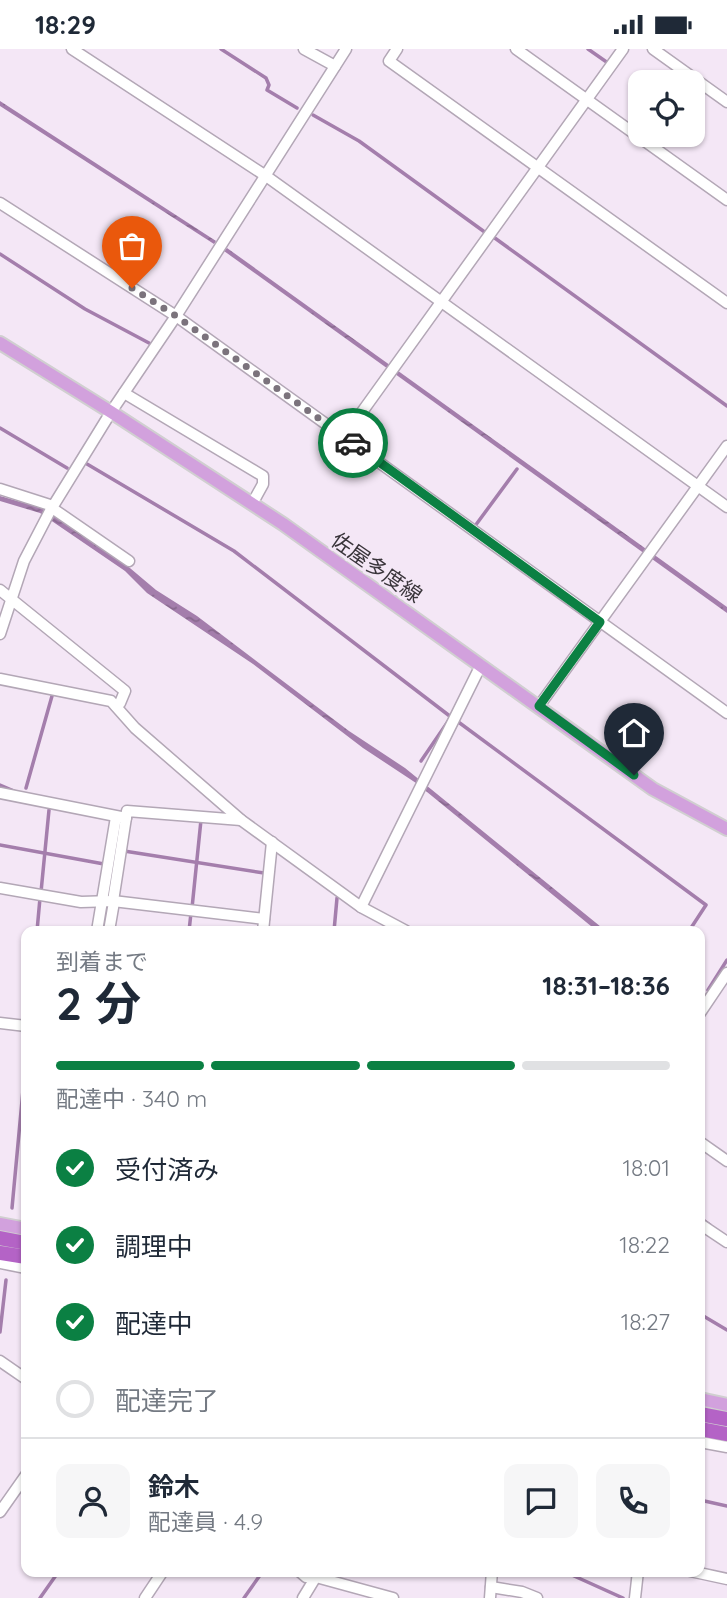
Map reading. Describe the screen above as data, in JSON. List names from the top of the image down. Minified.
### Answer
{"streets":{"main road":["佐屋多度線"]},"page":{"status":"18:29","heading":["2 分","到着まで","18:31–18:36"],"panel":["鈴木","配達員 · 4.9"],"bar":"配達中 · 340 m","list":[["受付済み","18:01"],["調理中","18:22"],["配達中","18:27"],"配達完了"]}}
